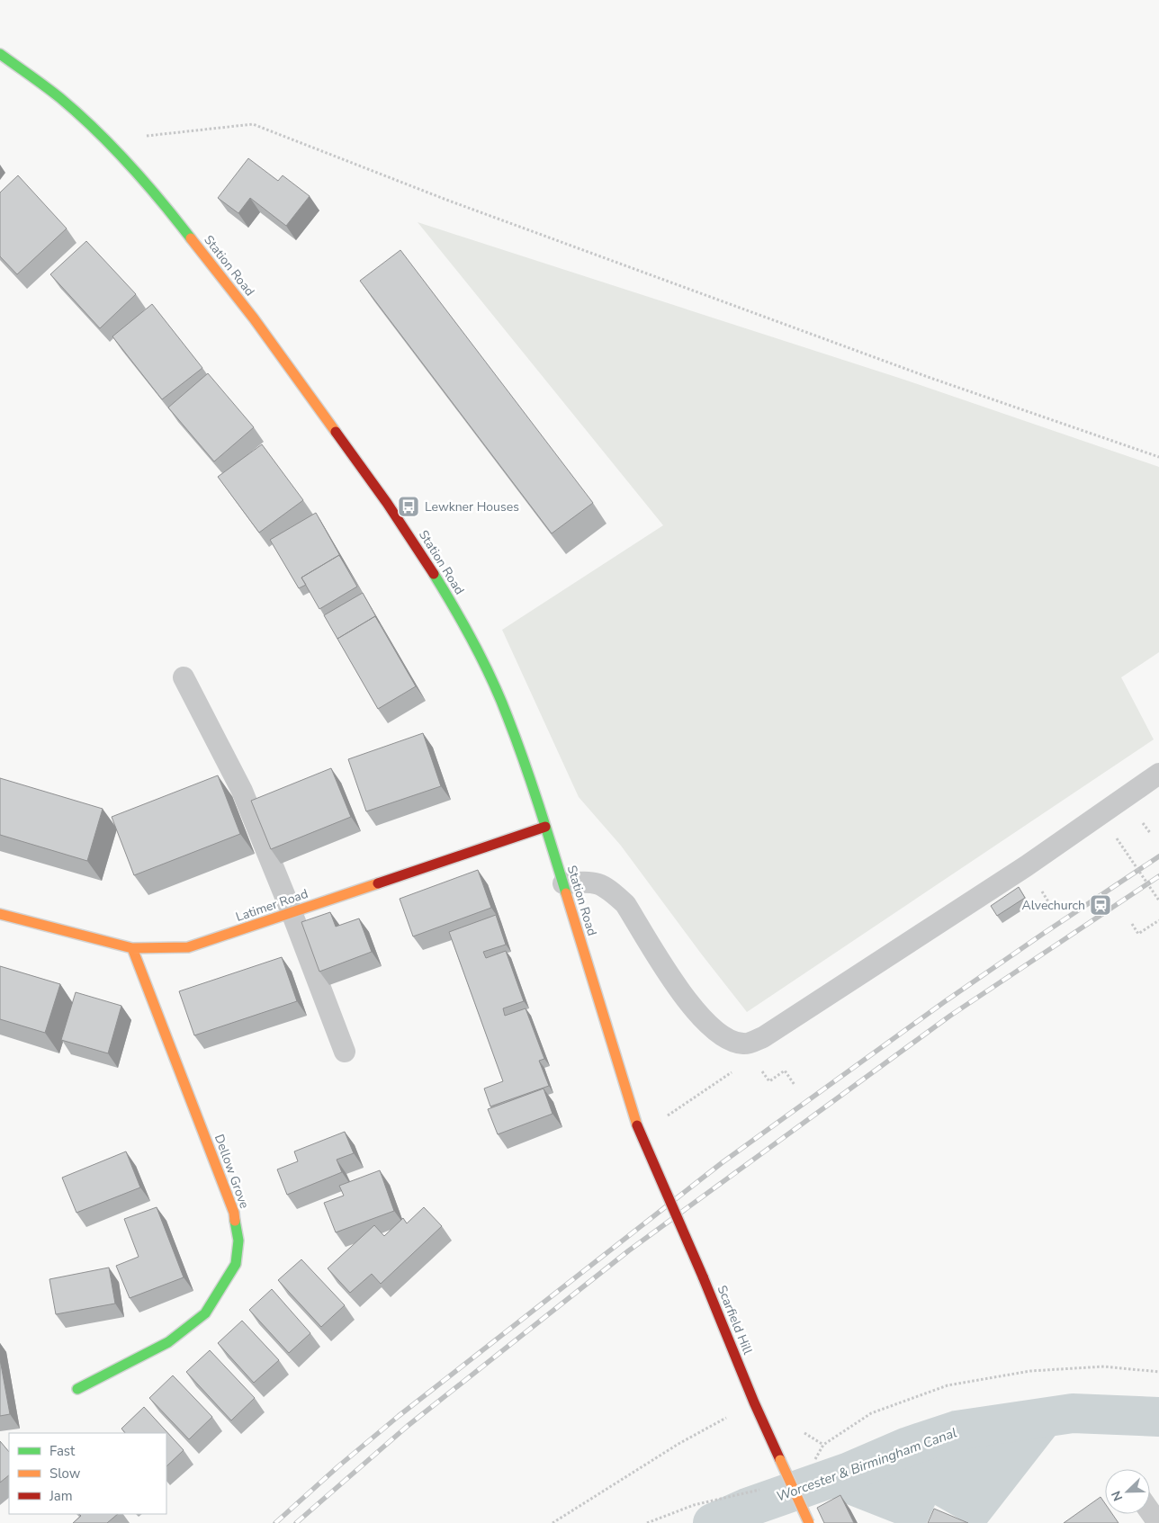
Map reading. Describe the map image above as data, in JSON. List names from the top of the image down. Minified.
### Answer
{"streets":{"street":["Station Road","Latimer Road","Dellow Grove","Scarfield Hill"]},"crossings":[["Station Road","Latimer Road"],["Station Road","Scarfield Hill"],["Latimer Road","Dellow Grove"]],"water":["Worcester & Birmingham Canal"],"places":{"bus stop":["Lewkner Houses"],"station":["Alvechurch"]},"legend":["Fast","Slow","Jam"],"north":"bottom left"}
